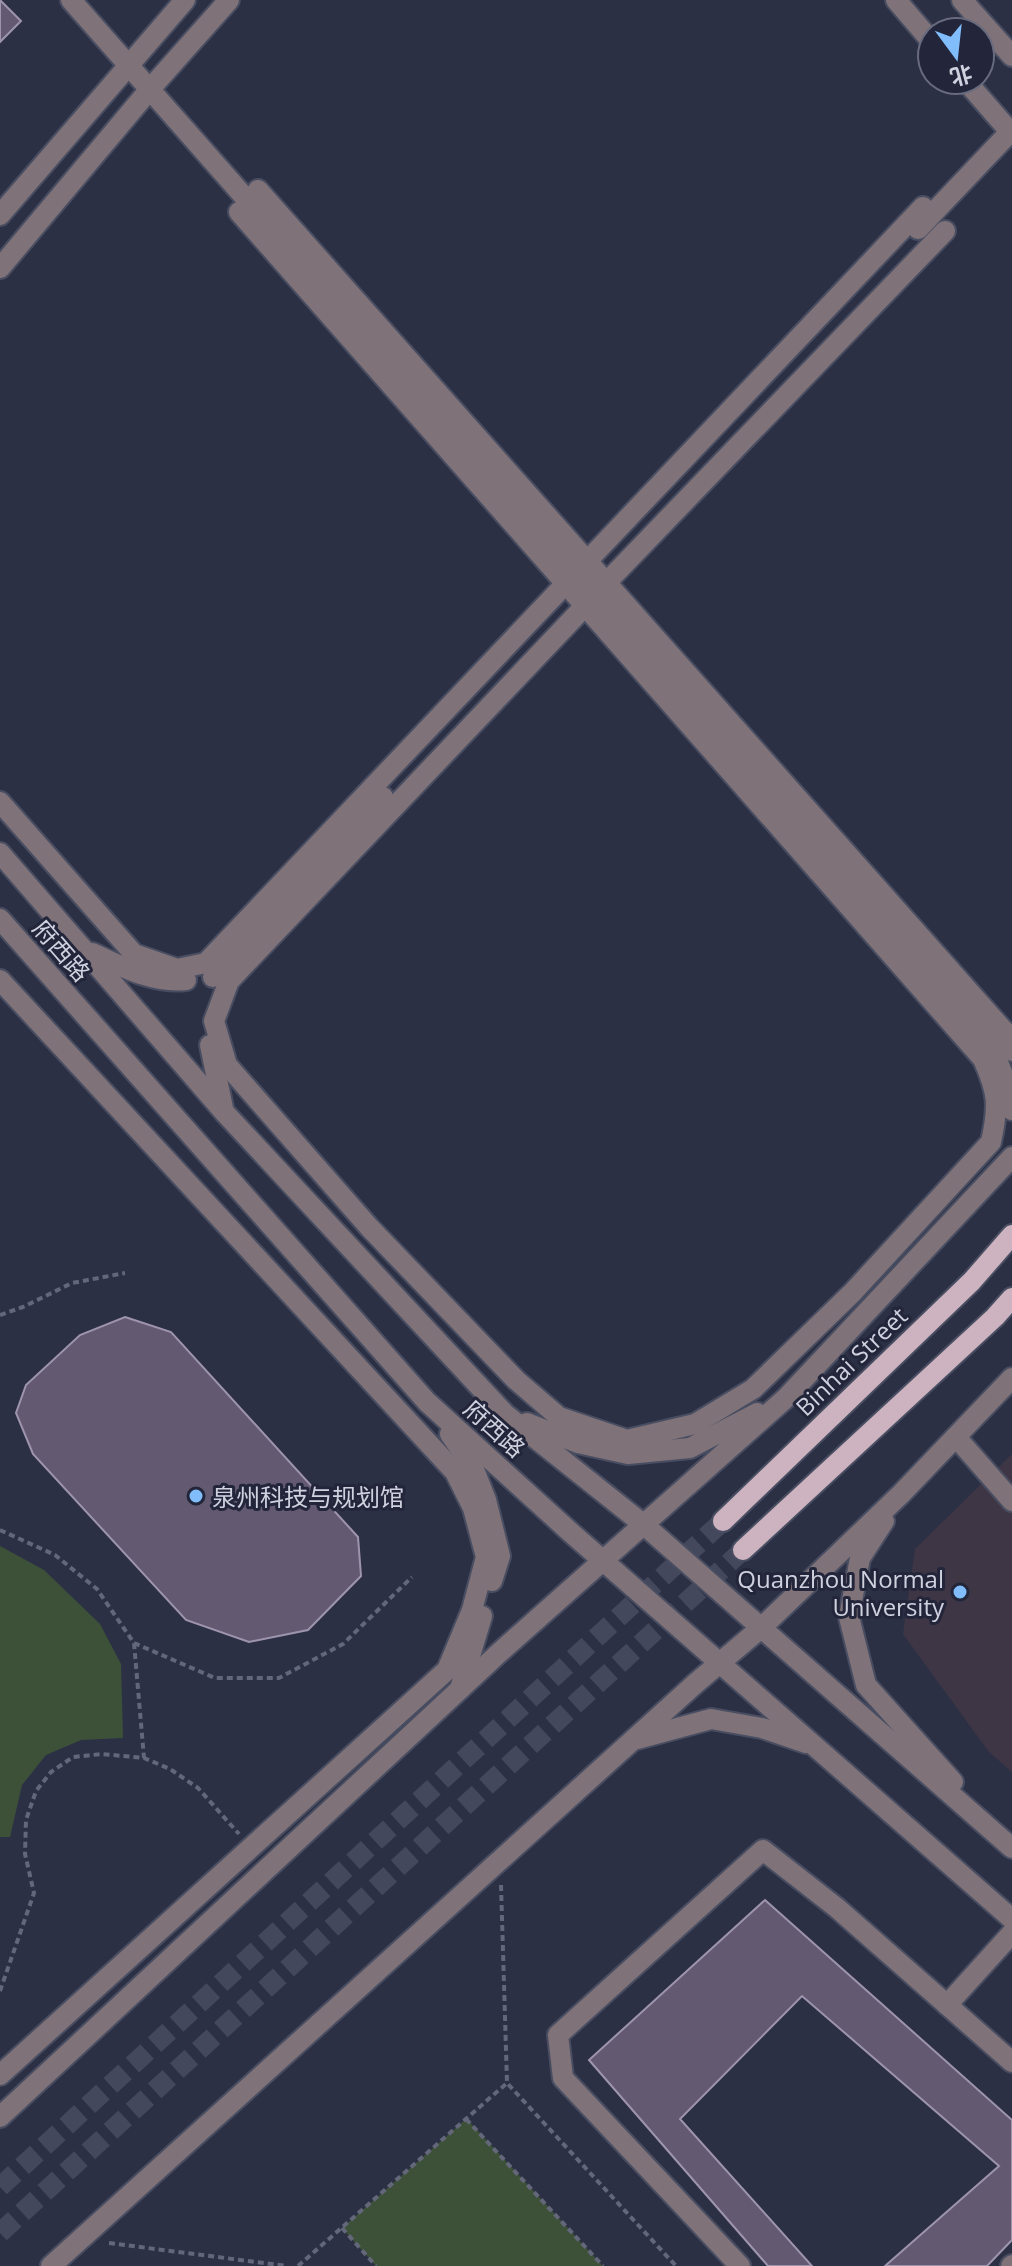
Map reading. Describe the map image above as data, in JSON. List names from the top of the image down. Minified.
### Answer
{"streets":{"main road":["Binhai Street"],"street":["府西路"]},"places":["泉州科技与规划馆","Quanzhou Normal University"],"north":"bottom"}
